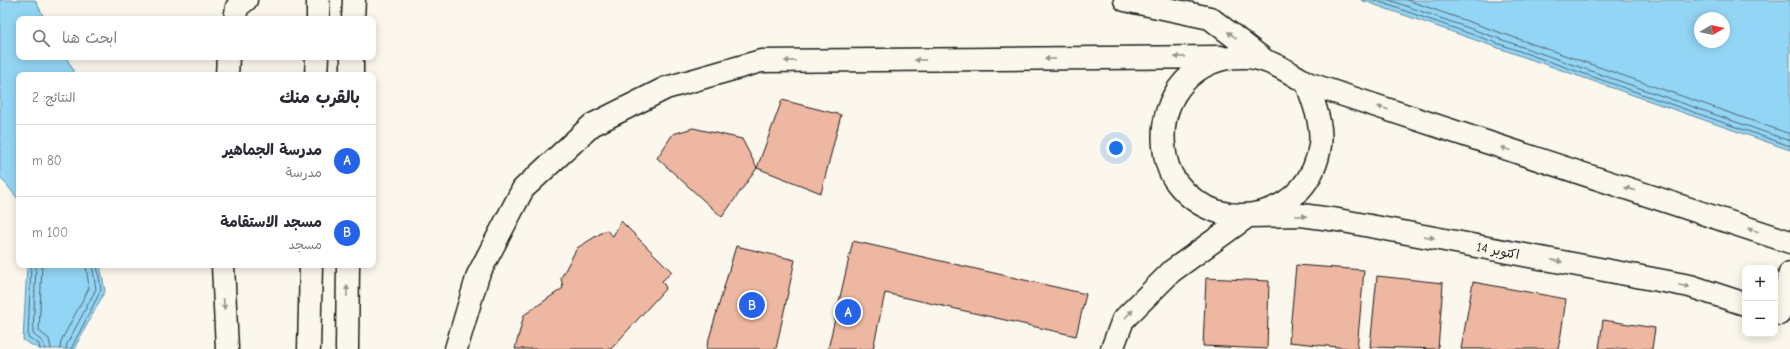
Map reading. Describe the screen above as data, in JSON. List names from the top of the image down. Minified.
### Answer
{"streets":{"highway":["14 اكتوبر"]},"north":"right","page":{"search":"ابحث هنا","heading":["بالقرب منك","النتائج: 2"],"list":[{"mark":"A","name":"مدرسة الجماهير","note":"مدرسة","value":"80 m"},{"mark":"B","name":"مسجد الاستقامة","note":"مسجد","value":"100 m"}],"map_buttons":["+","−"],"pins":["B","A"]}}
